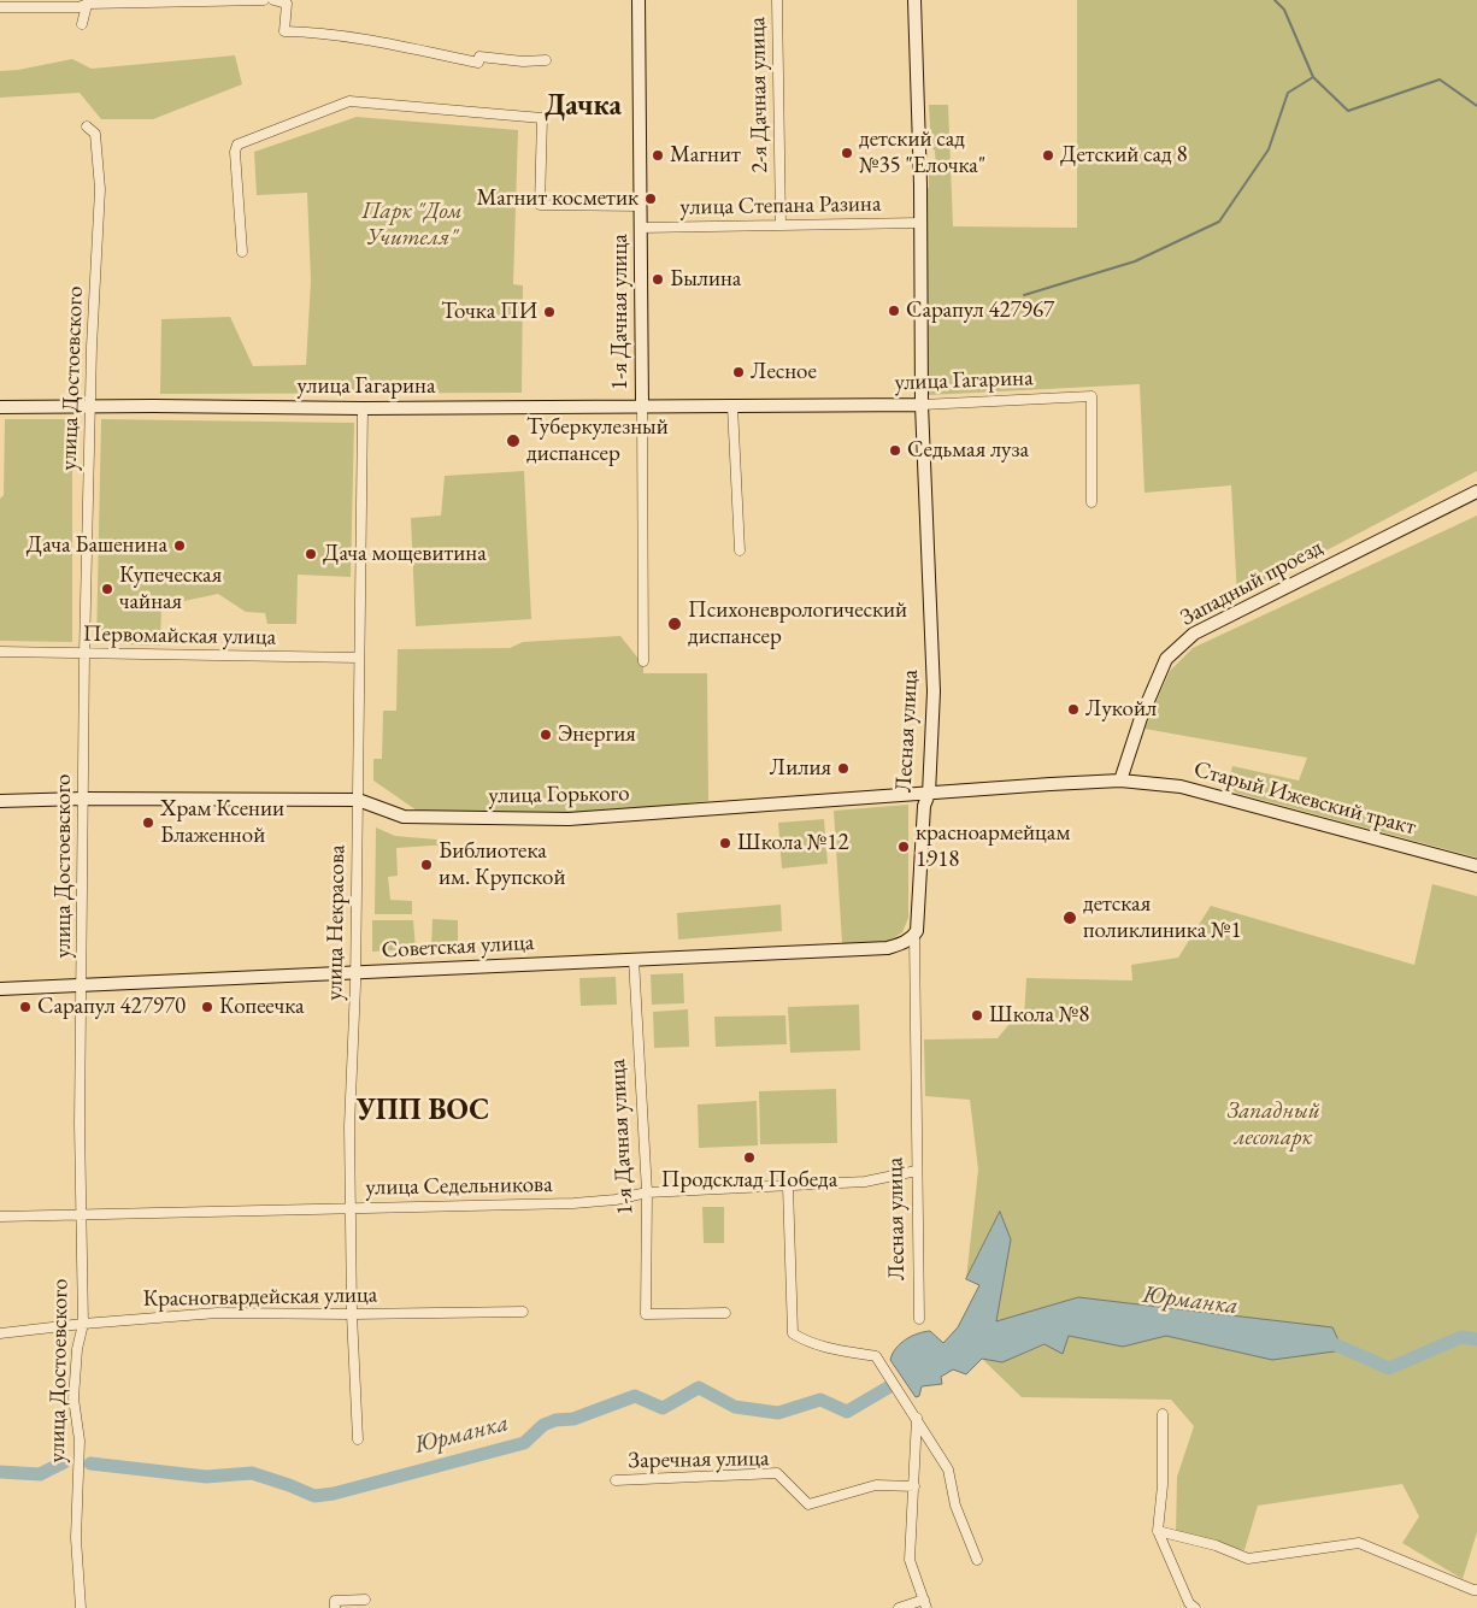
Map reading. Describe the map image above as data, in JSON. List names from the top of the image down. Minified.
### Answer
{"streets":{"street":["2-я Дачная улица","улица Степана Разина","1-я Дачная улица","улица Достоевского","улица Гагарина","Западный проезд","Первомайская улица","Лесная улица","улица Горького","Старый Ижевский тракт","улица Некрасова","Советская улица","улица Седельникова","Красногвардейская улица","Заречная улица"]},"crossings":[["2-я Дачная улица","улица Степана Разина"],["улица Степана Разина","1-я Дачная улица"],["улица Степана Разина","Лесная улица"],["1-я Дачная улица","улица Гагарина"],["1-я Дачная улица","Советская улица"],["1-я Дачная улица","улица Седельникова"],["улица Достоевского","улица Гагарина"],["улица Достоевского","Первомайская улица"],["улица Достоевского","улица Горького"],["улица Достоевского","Советская улица"],["улица Достоевского","улица Седельникова"],["улица Достоевского","Красногвардейская улица"],["улица Гагарина","Лесная улица"],["улица Гагарина","улица Некрасова"],["Западный проезд","улица Горького"],["Западный проезд","Старый Ижевский тракт"],["Первомайская улица","улица Некрасова"],["Лесная улица","улица Горького"],["Лесная улица","Советская улица"],["Лесная улица","улица Седельникова"],["улица Горького","Старый Ижевский тракт"],["улица Горького","улица Некрасова"],["улица Некрасова","Советская улица"],["улица Некрасова","улица Седельникова"],["улица Некрасова","Красногвардейская улица"]],"districts":["Дачка","УПП ВОС"],"water":["Юрманка"],"parks":["Парк \"Дом Учителя\"","Западный лесопарк"],"places":["детский сад №35 \"Елочка\"","Магнит","Детский сад 8","Магнит косметик","Былина","Сарапул 427967","Точка ПИ","Лесное","Туберкулезный диспансер","Седьмая луза","Дача Башенина","Дача мощевитина","Купеческая чайная","Психоневрологический диспансер","Лукойл","Энергия","Лилия","Храм Ксении Блаженной","Школа №12","красноармейцам 1918","Библиотека им. Крупской","детская поликлиника №1","Сарапул 427970","Копеечка","Школа №8","Продсклад Победа"]}
